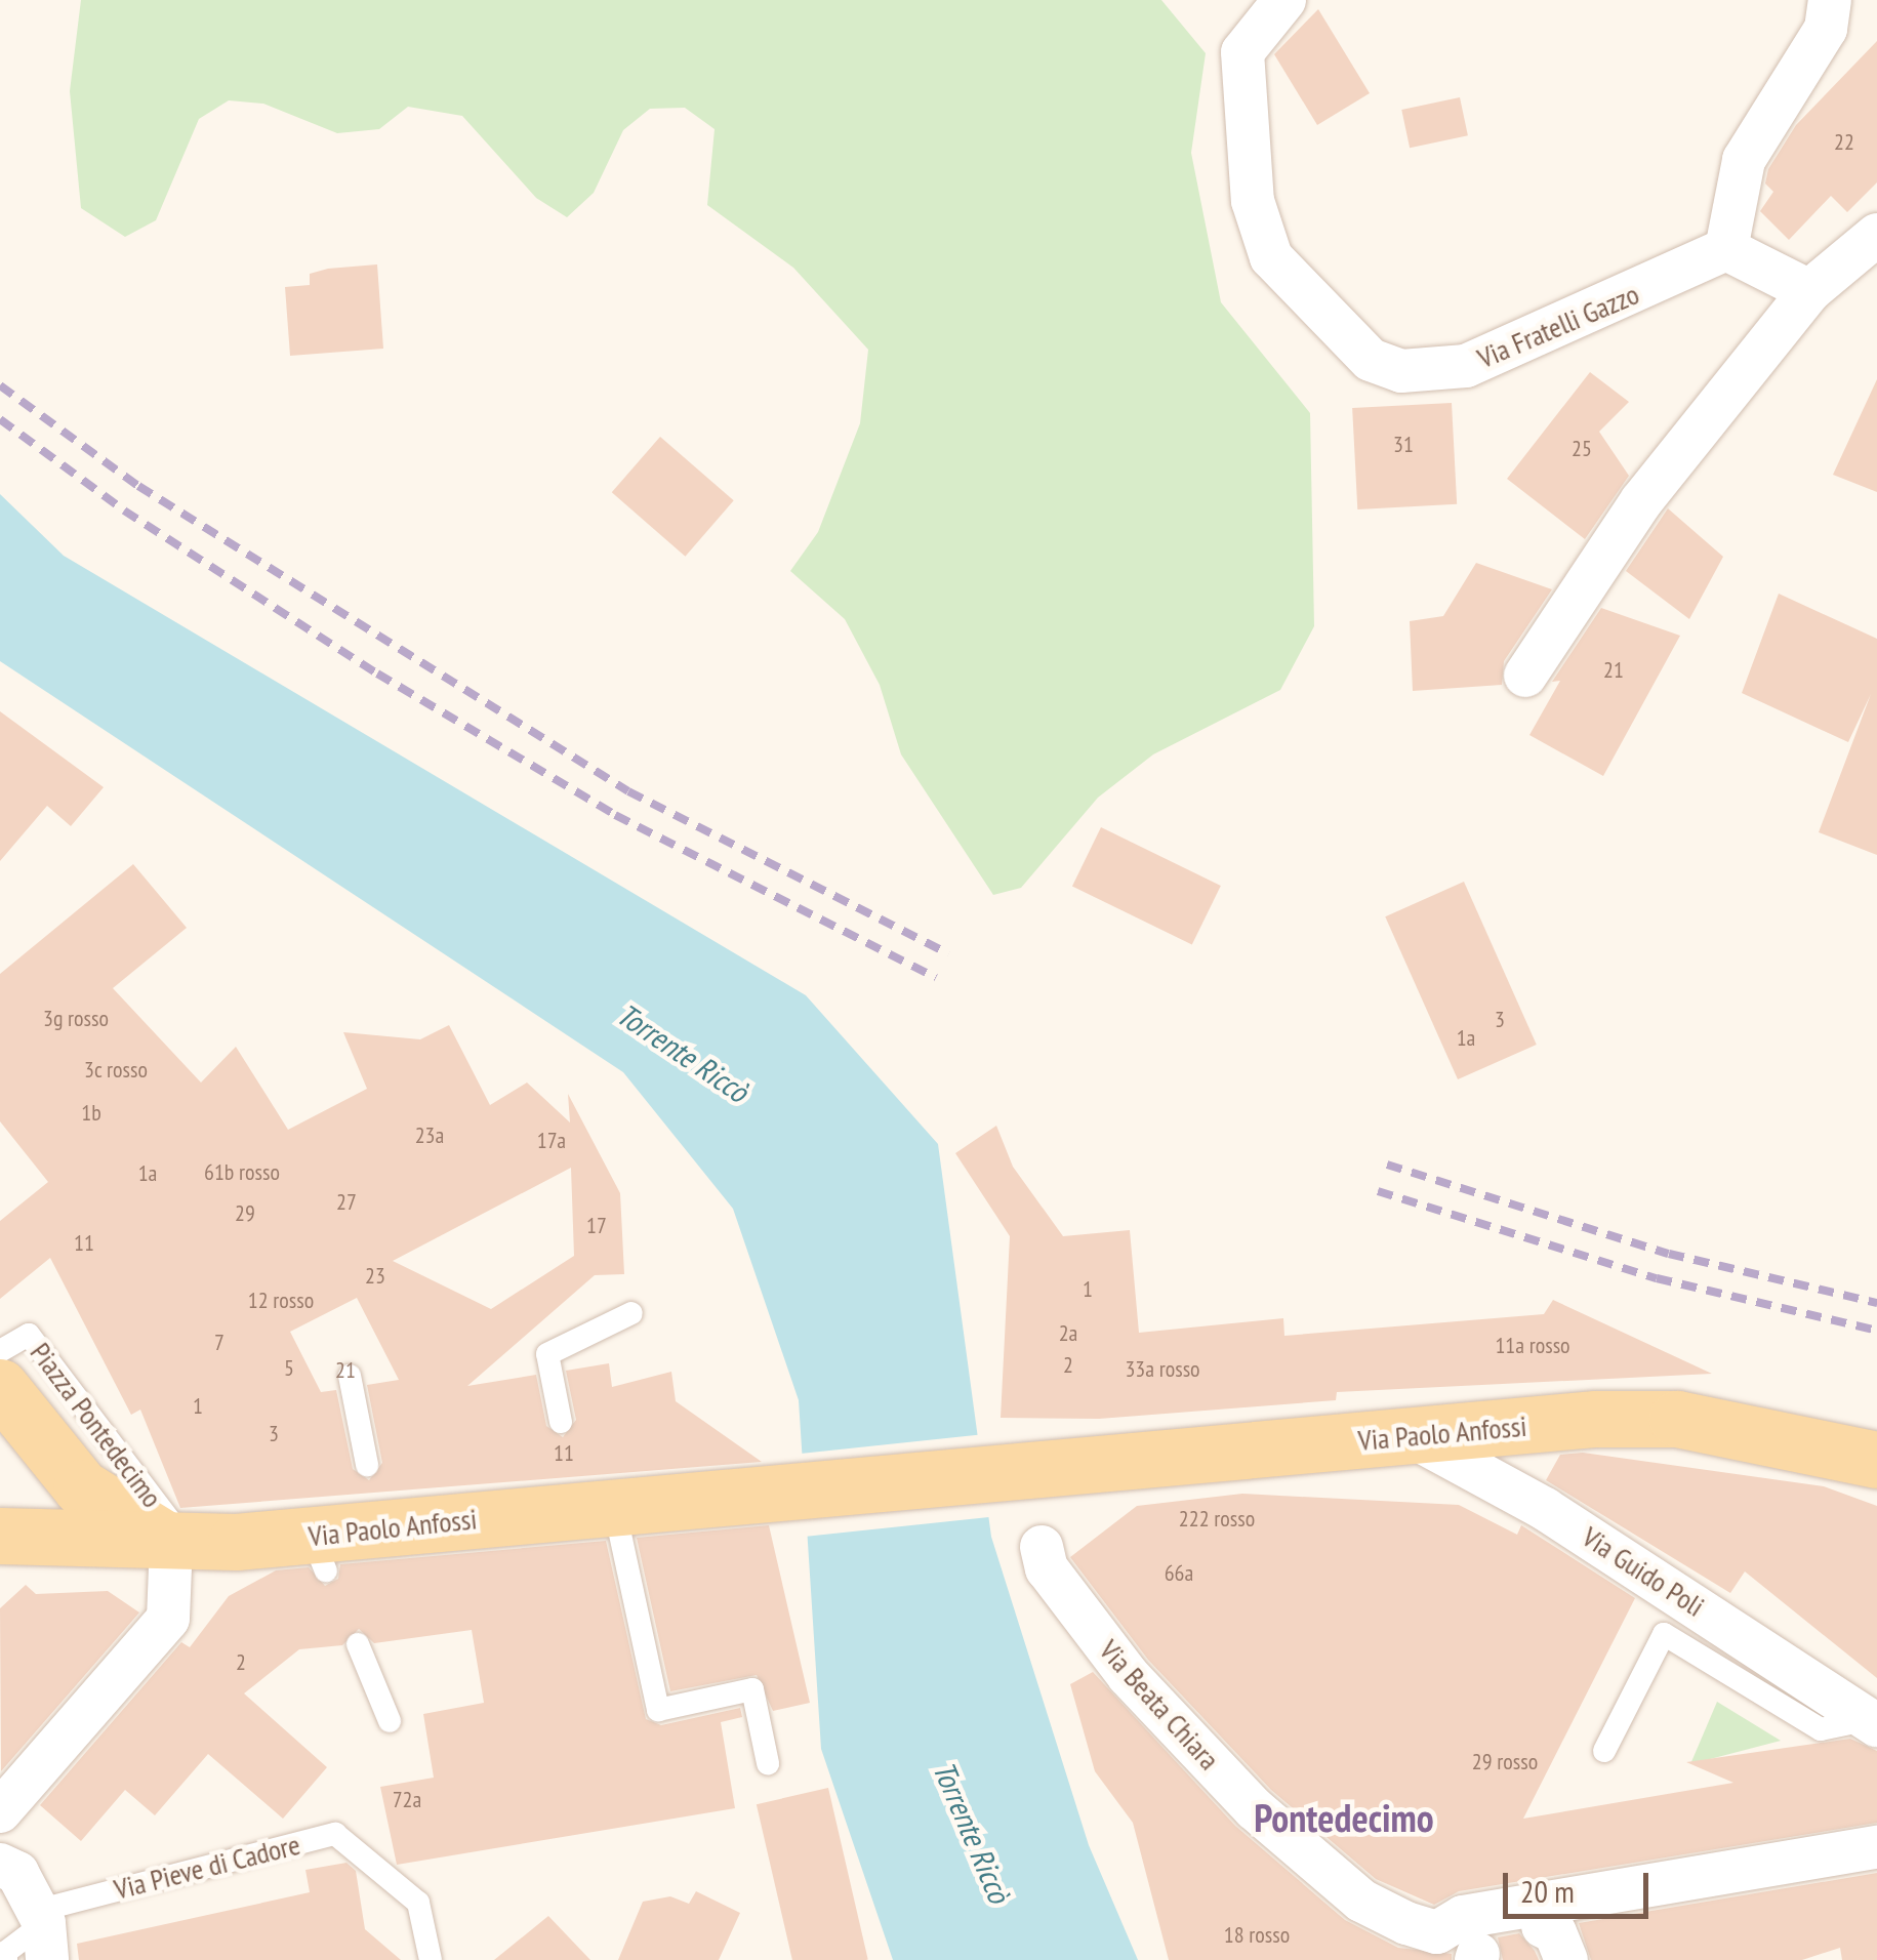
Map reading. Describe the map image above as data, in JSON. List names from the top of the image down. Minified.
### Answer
{"streets":{"main road":["Piazza Pontedecimo","Via Paolo Anfossi"],"street":["Via Fratelli Gazzo","Via Guido Poli","Via Beata Chiara"],"lane":["Via Pieve di Cadore"]},"crossings":[["Piazza Pontedecimo","Via Paolo Anfossi"],["Via Paolo Anfossi","Via Guido Poli"]],"districts":["Pontedecimo"],"water":["Torrente Riccò"],"house_numbers":["22","31","25","21","3g rosso","3","1a","3c rosso","1b","23a","17a","61b rosso","1a","27","29","17","11","23","1","12 rosso","2a","7","11a rosso","2","5","33a rosso","21","1","3","11","222 rosso","66a","2","29 rosso","72a","18 rosso"],"scale_bar":"20 m"}
